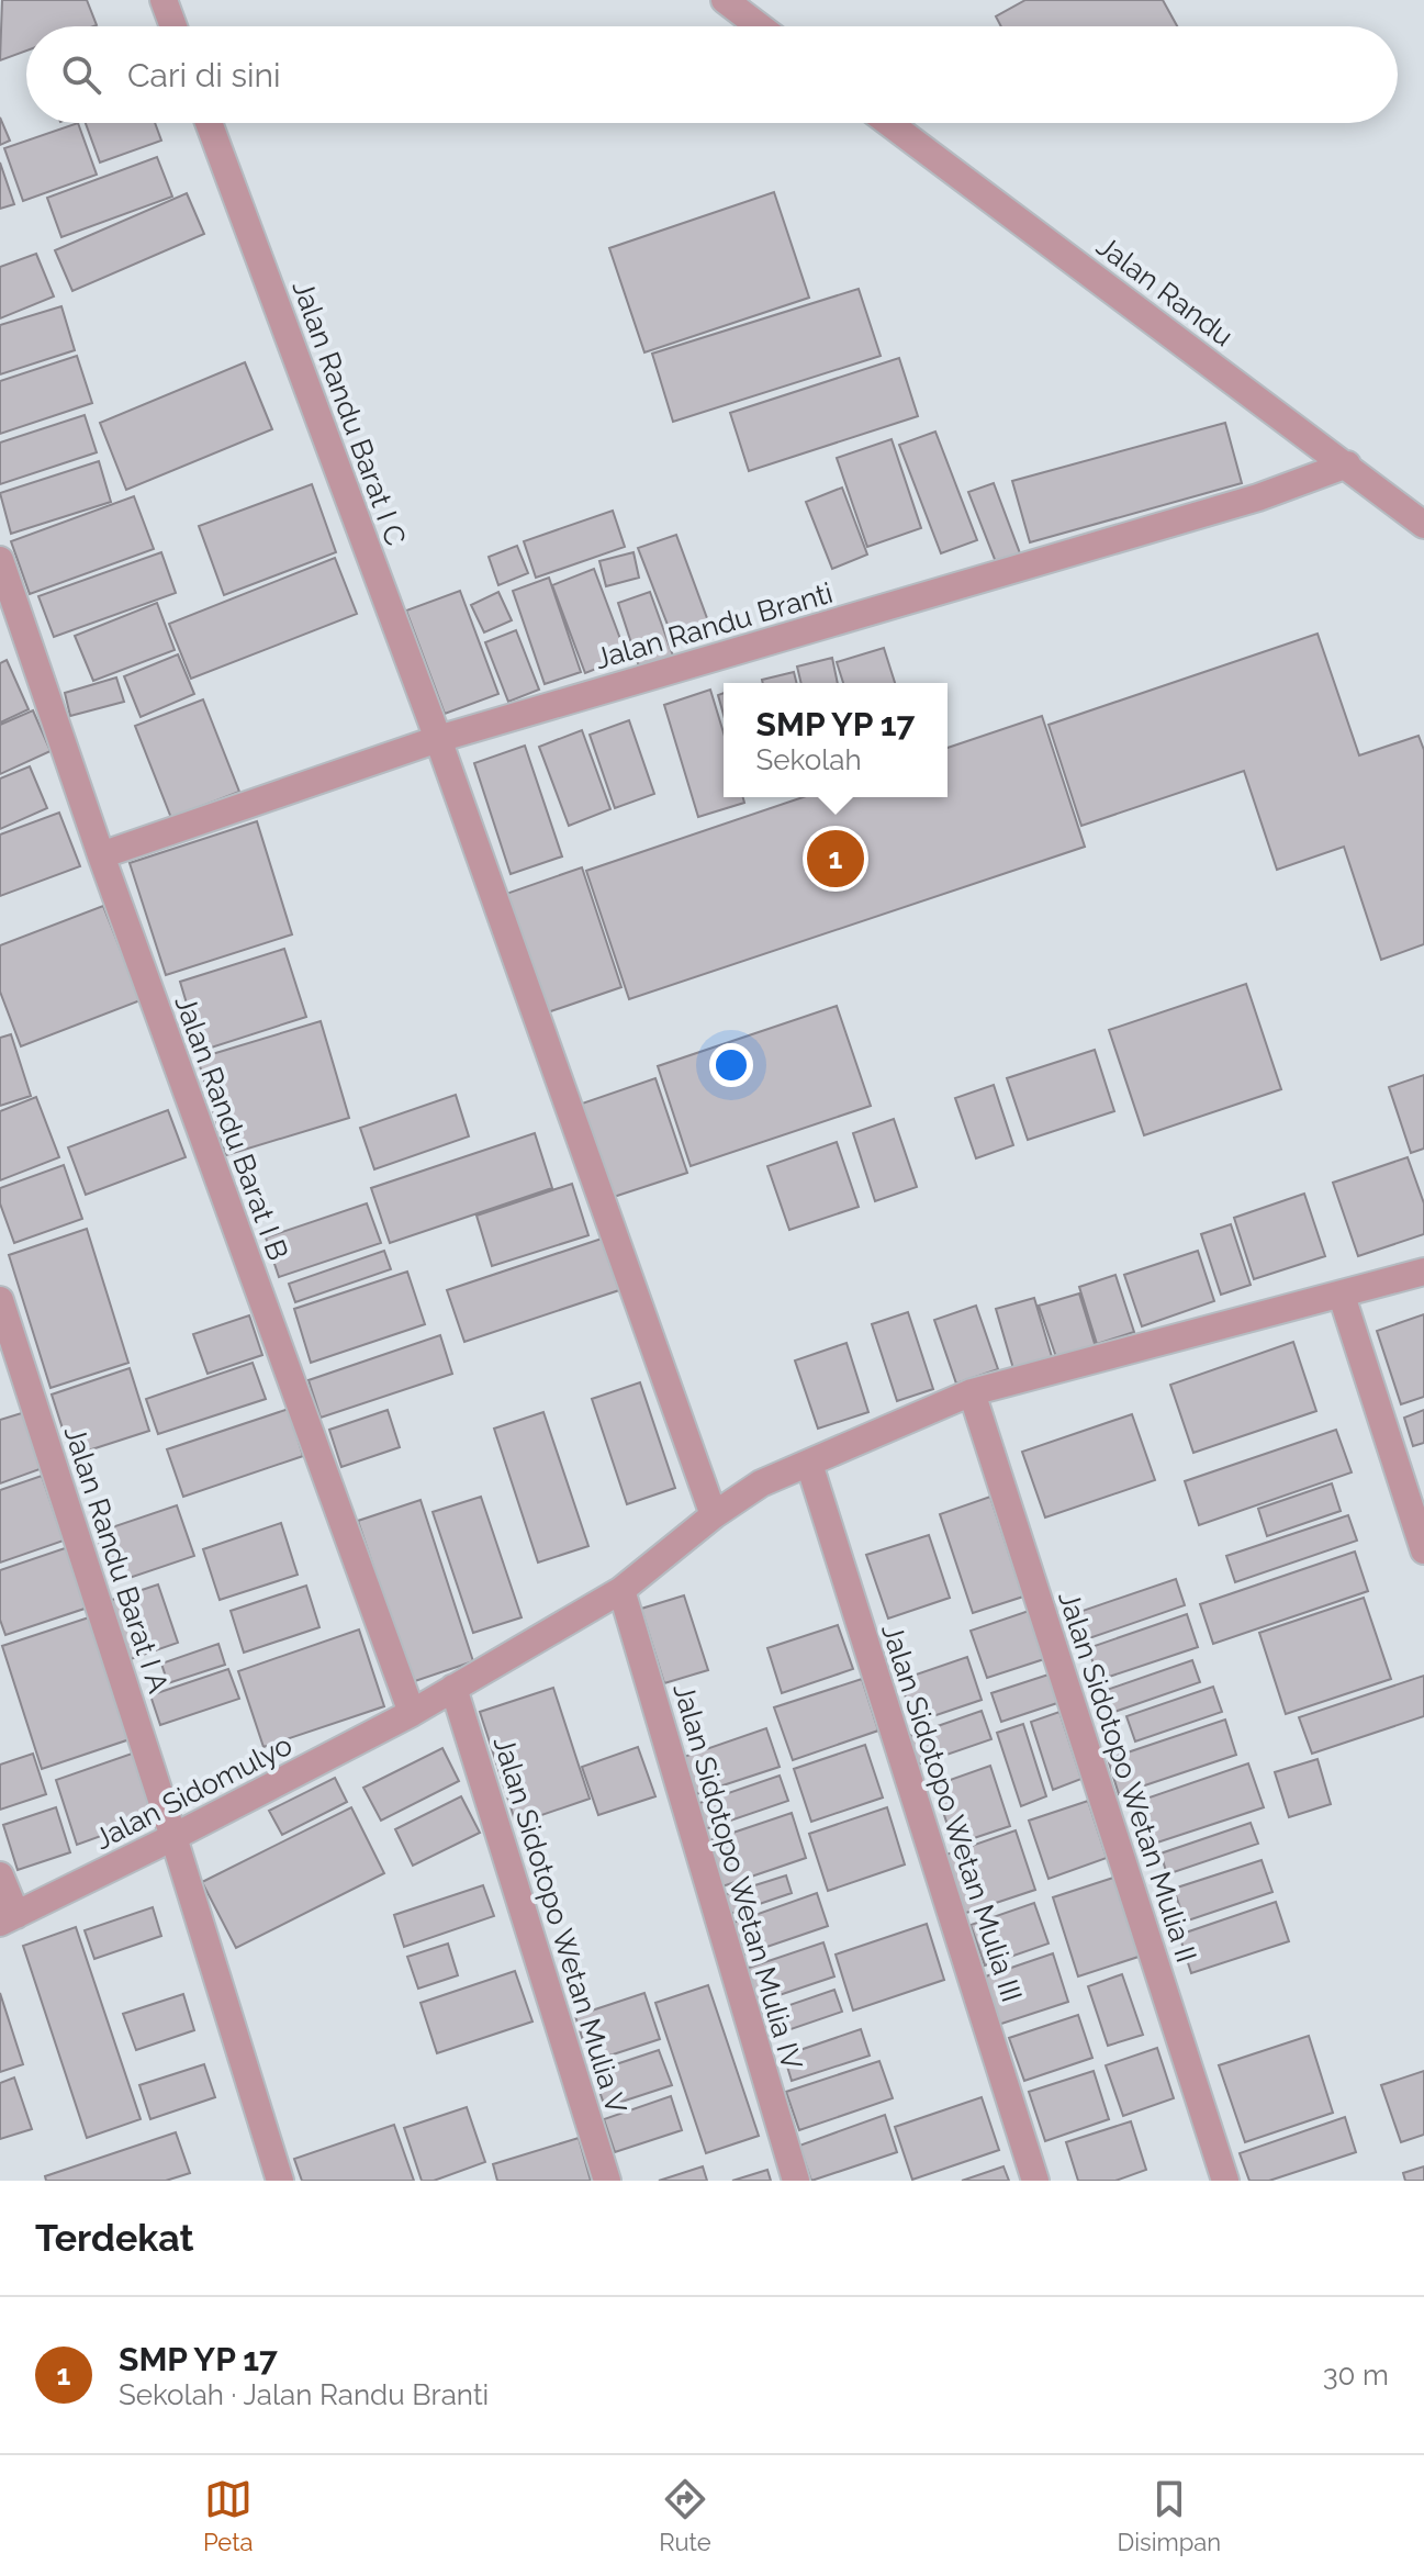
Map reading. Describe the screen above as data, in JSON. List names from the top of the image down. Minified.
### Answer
{"streets":{"street":["Jalan Randu","Jalan Randu Barat I C","Jalan Randu Branti","Jalan Randu Barat I B","Jalan Randu Barat I A","Jalan Sidotopo Wetan Mulia II","Jalan Sidomulyo","Jalan Sidotopo Wetan Mulia III","Jalan Sidotopo Wetan Mulia IV","Jalan Sidotopo Wetan Mulia V"]},"crossings":[["Jalan Randu","Jalan Randu Branti"],["Jalan Randu Barat I C","Jalan Randu Branti"],["Jalan Randu Barat I C","Jalan Sidomulyo"],["Jalan Randu Branti","Jalan Randu Barat I B"],["Jalan Randu Barat I B","Jalan Sidomulyo"],["Jalan Randu Barat I A","Jalan Sidomulyo"],["Jalan Sidotopo Wetan Mulia II","Jalan Sidomulyo"],["Jalan Sidomulyo","Jalan Sidotopo Wetan Mulia III"],["Jalan Sidomulyo","Jalan Sidotopo Wetan Mulia IV"],["Jalan Sidomulyo","Jalan Sidotopo Wetan Mulia V"]],"page":{"search":"Cari di sini","popup":["SMP YP 17","Sekolah"],"pins":"1","heading":"Terdekat","list":[{"mark":"1","name":"SMP YP 17","note":"Sekolah · Jalan Randu Branti","value":"30 m"}],"nav":["Peta","Rute","Disimpan"]}}
